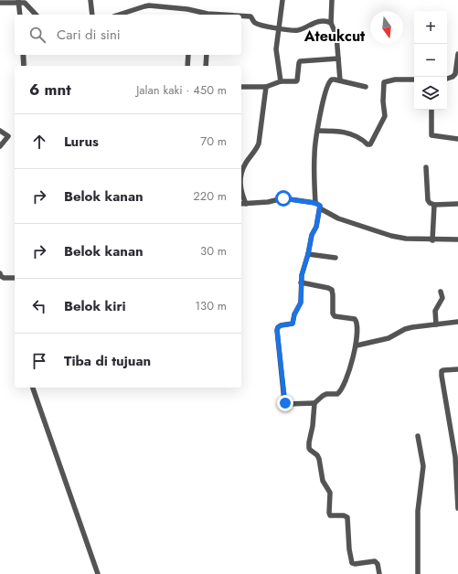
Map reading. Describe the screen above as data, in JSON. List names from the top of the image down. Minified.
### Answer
{"districts":["Ateukcut"],"north":"bottom","page":{"map_buttons":["+","−"],"search":"Cari di sini","heading":["6 mnt","Jalan kaki · 450 m"],"list":[["Lurus","70 m"],["Belok kanan","220 m"],["Belok kanan","30 m"],["Belok kiri","130 m"],"Tiba di tujuan"]}}
